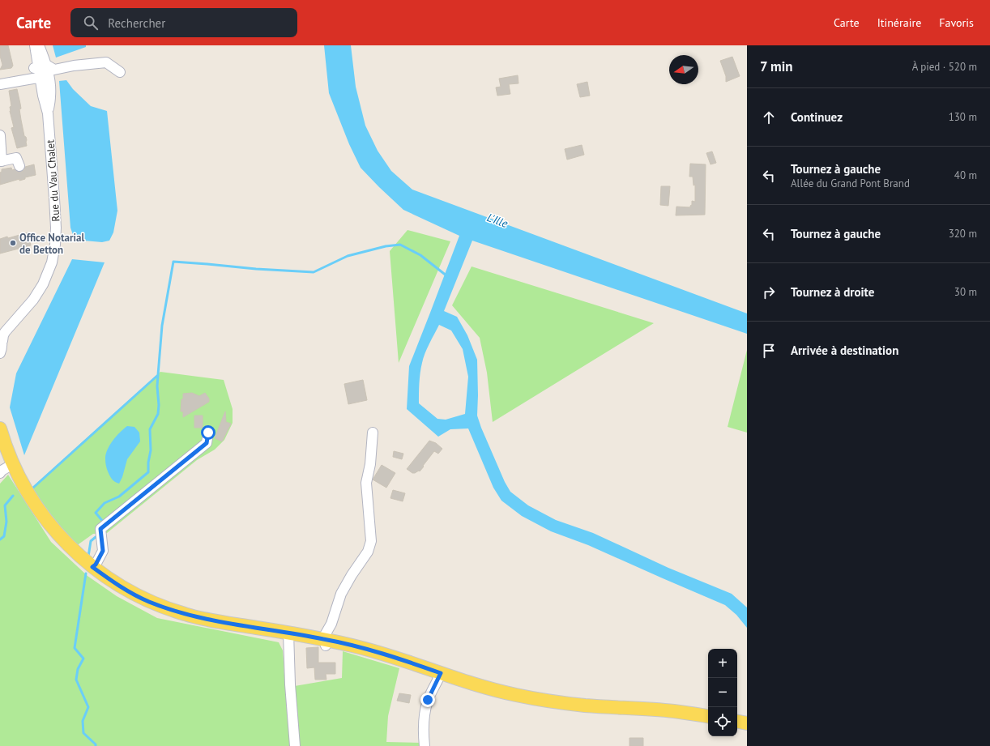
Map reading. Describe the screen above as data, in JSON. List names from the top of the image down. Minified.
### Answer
{"streets":{"street":["Rue du Vau Chalet"]},"water":["L'Ille"],"places":["Office Notarial de Betton"],"north":"left","page":{"header":"Carte","search":"Rechercher","nav":["Carte","Itinéraire","Favoris"],"heading":["7 min","À pied · 520 m"],"list":[["Continuez","130 m"],["Tournez à gauche","Allée du Grand Pont Brand","40 m"],["Tournez à gauche","320 m"],["Tournez à droite","30 m"],"Arrivée à destination"],"map_buttons":["+","−"]}}
